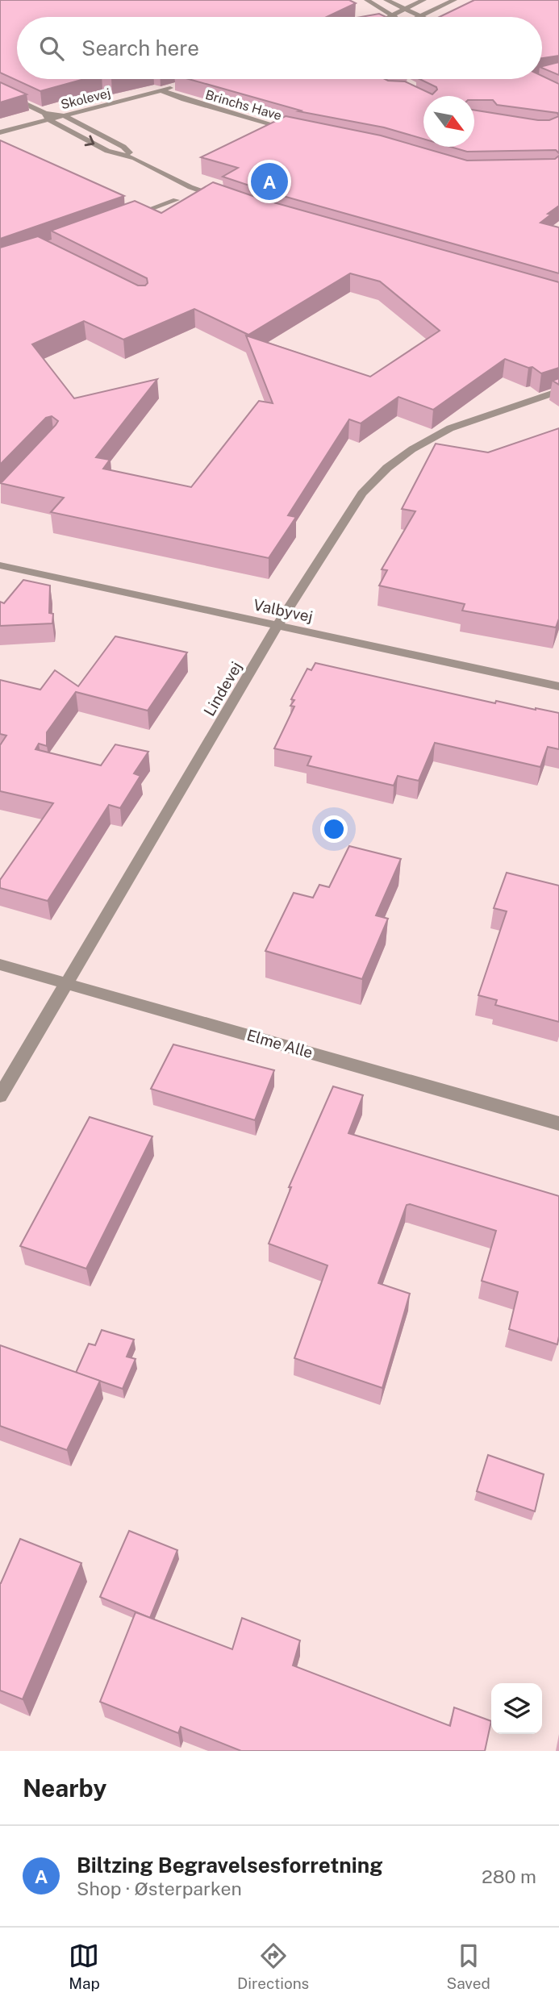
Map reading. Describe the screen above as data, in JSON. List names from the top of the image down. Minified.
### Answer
{"streets":{"street":["Skolevej","Brinchs Have","Valbyvej","Lindevej","Elme Alle"]},"crossings":[["Skolevej","Brinchs Have"],["Valbyvej","Lindevej"],["Lindevej","Elme Alle"]],"north":"bottom right","page":{"search":"Search here","pins":"A","heading":"Nearby","list":[{"mark":"A","name":"Biltzing Begravelsesforretning","note":"Shop · Østerparken","value":"280 m"}],"nav":["Map","Directions","Saved"]}}
